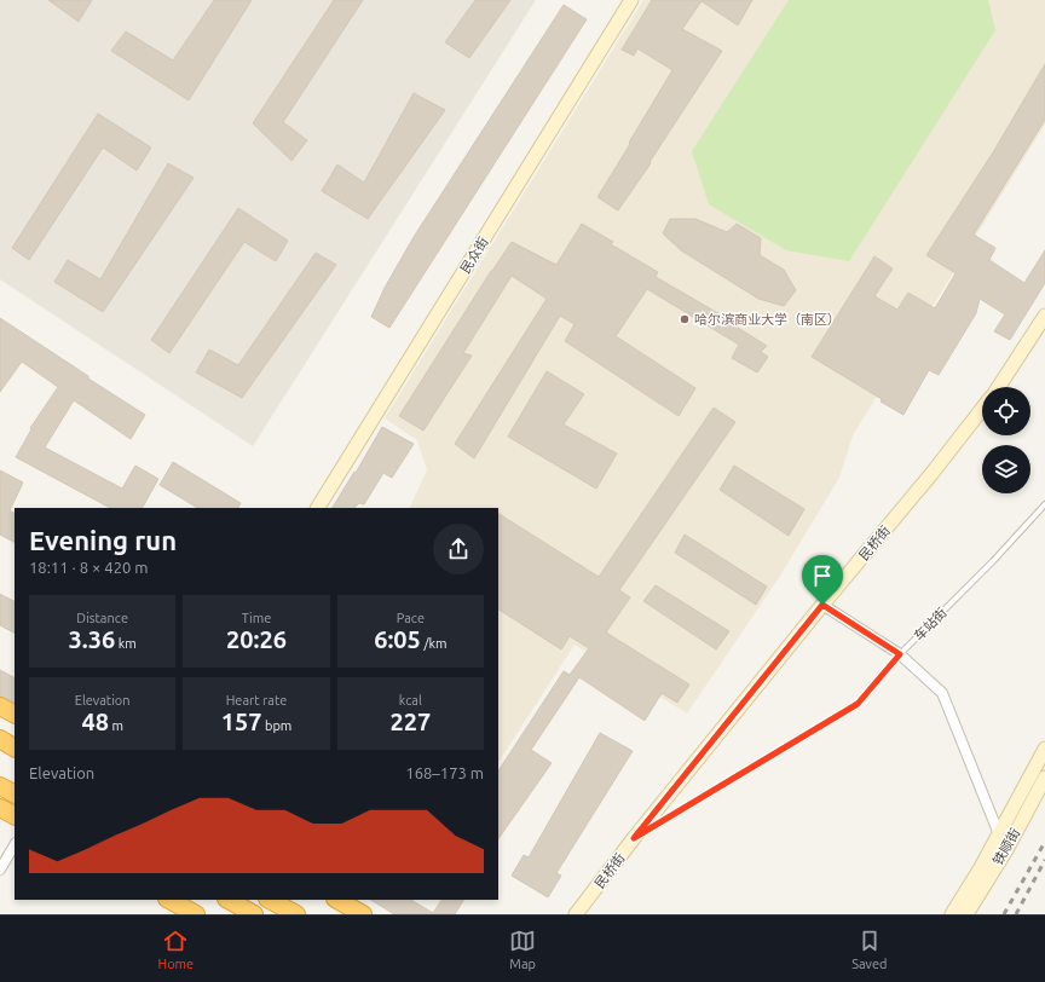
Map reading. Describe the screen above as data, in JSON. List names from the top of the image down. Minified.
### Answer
{"streets":{"main road":["民众街","民桥街","铁顺街"],"lane":["车站街"]},"crossings":[["民桥街","车站街"]],"places":["哈尔滨商业大学（南区）"],"page":{"heading":["Evening run","18:11 · 8 × 420 m"],"stats":[["Distance","3.36 km"],["Time","20:26"],["Pace","6:05 /km"],["Elevation","48 m"],["Heart rate","157 bpm"],["kcal","227"]],"chart":["Elevation","168–173 m"],"tabs":["Home","Map","Saved"]}}
